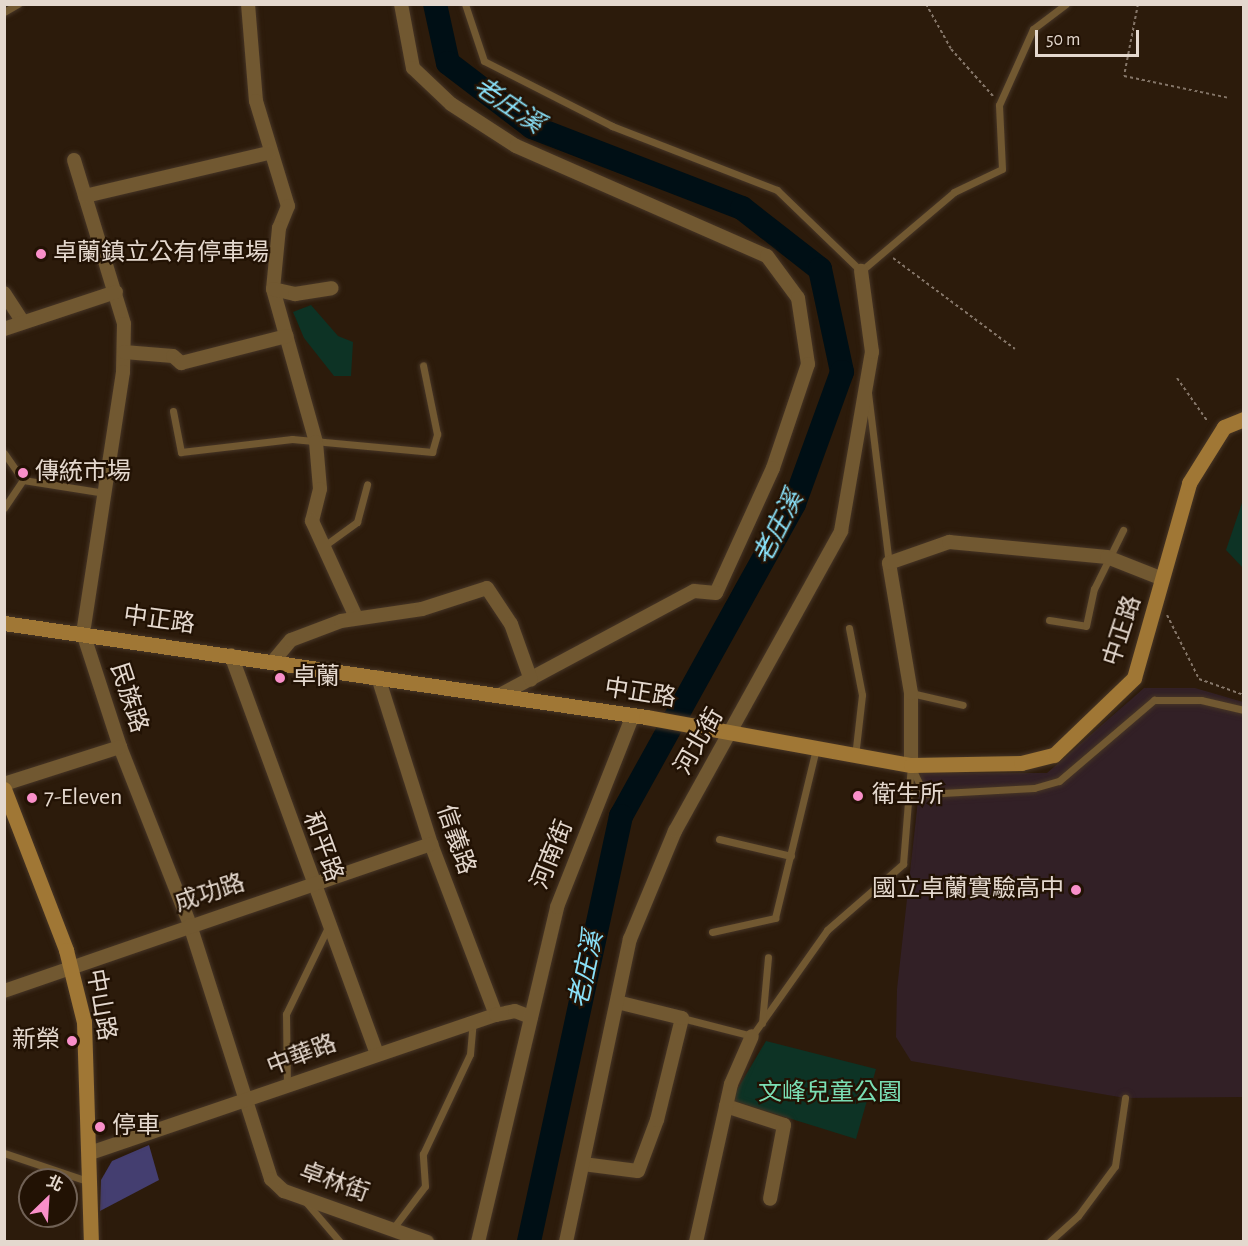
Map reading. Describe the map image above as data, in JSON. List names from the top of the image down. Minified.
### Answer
{"streets":{"street":["中正路","民族路","河北街","信義路","和平路","河南街","成功路","中山路","中華路","卓林街"]},"crossings":[["中正路","民族路"],["中正路","河北街"],["中正路","信義路"],["中正路","和平路"],["中正路","河南街"],["民族路","成功路"],["民族路","中華路"],["民族路","卓林街"],["信義路","成功路"],["信義路","中華路"],["和平路","成功路"],["和平路","中華路"],["河南街","中華路"],["成功路","中山路"],["中山路","中華路"],["中華路","卓林街"]],"water":["老庄溪"],"parks":["文峰兒童公園"],"places":["卓蘭鎮立公有停車場","傳統市場","卓蘭","衛生所","7-Eleven","國立卓蘭實驗高中","新榮","停車"],"scale_bar":"50 m","north":"top right"}
